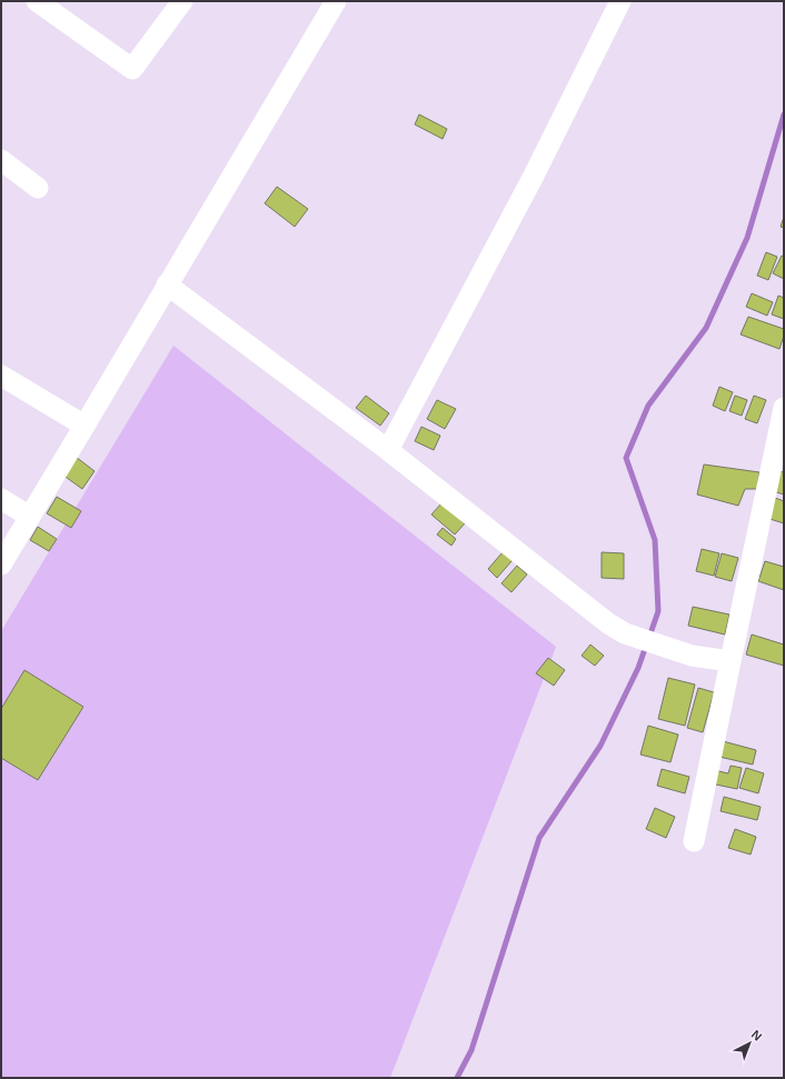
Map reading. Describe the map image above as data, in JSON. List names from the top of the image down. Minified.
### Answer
{"north":"top right"}
